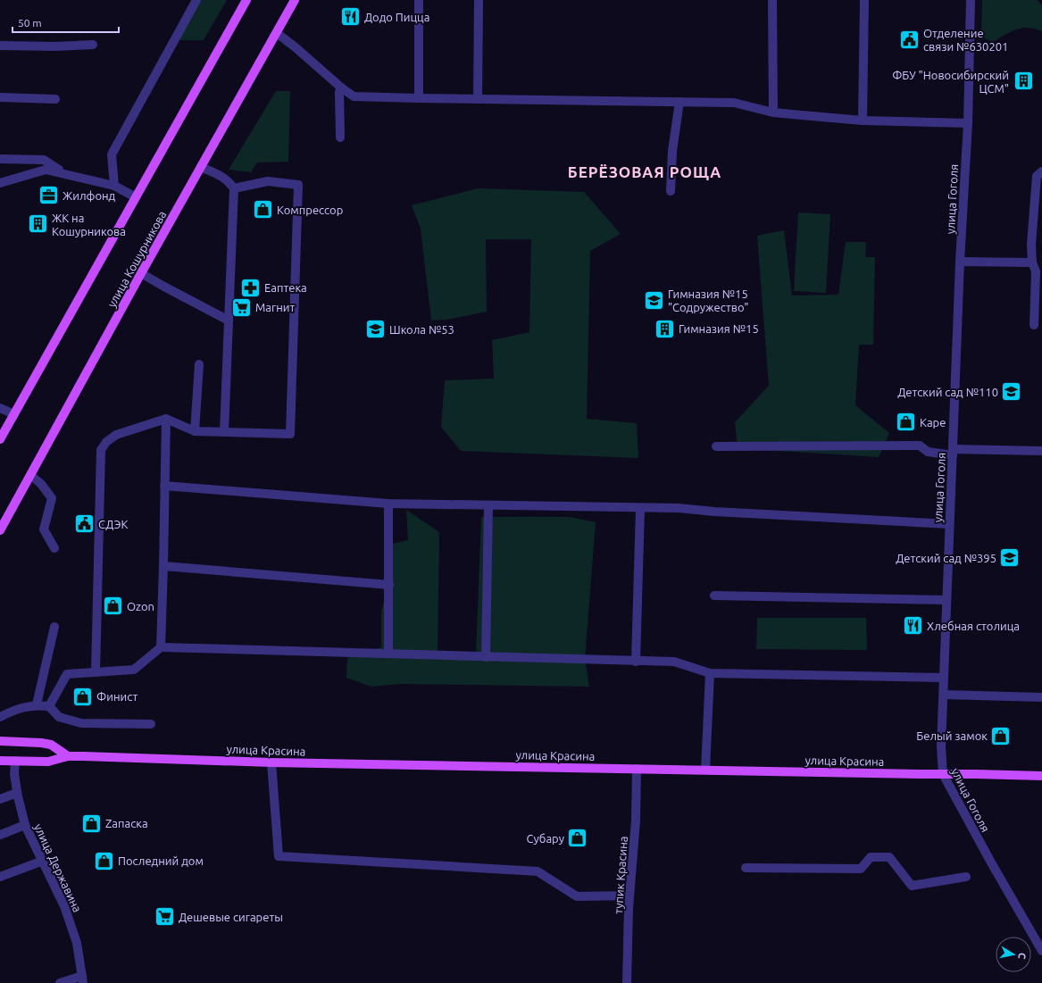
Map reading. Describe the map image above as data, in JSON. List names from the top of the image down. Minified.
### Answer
{"streets":{"main road":["улица Кошурникова","улица Красина"],"street":["улица Гоголя","улица Державина","тупик Красина"]},"crossings":[["улица Гоголя","улица Красина"],["улица Красина","улица Державина"],["улица Красина","тупик Красина"]],"districts":["БЕРЁЗОВАЯ РОЩА"],"places":{"restaurant":["Додо Пицца","Хлебная столица"],"public building":["Отделение связи №630201","СДЭК"],"building":["ФБУ \"Новосибирский ЦСМ\"","ЖК на Кошурникова","Гимназия №15"],"office":["Жилфонд"],"shop":["Компрессор","Каре","Ozon","Финист","Белый замок","Zапаска","Субару","Последний дом"],"pharmacy":["Еаптека"],"school or university":["Гимназия №15 \"Содружество\"","Школа №53","Детский сад №110","Детский сад №395"],"supermarket":["Магнит","Дешевые сигареты"]},"scale_bar":"50 m","north":"right"}
